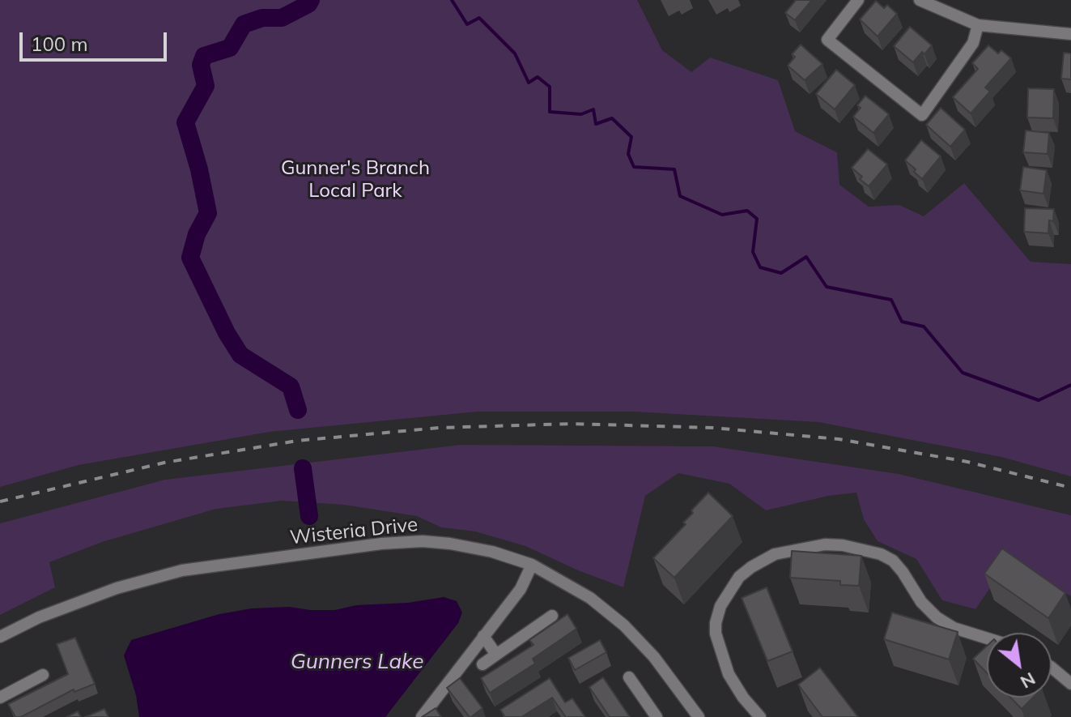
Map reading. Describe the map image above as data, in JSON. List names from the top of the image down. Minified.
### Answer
{"streets":{"street":["Wisteria Drive"]},"water":["Gunners Lake"],"parks":["Gunner's Branch Local Park"],"scale_bar":"100 m","north":"bottom right"}
